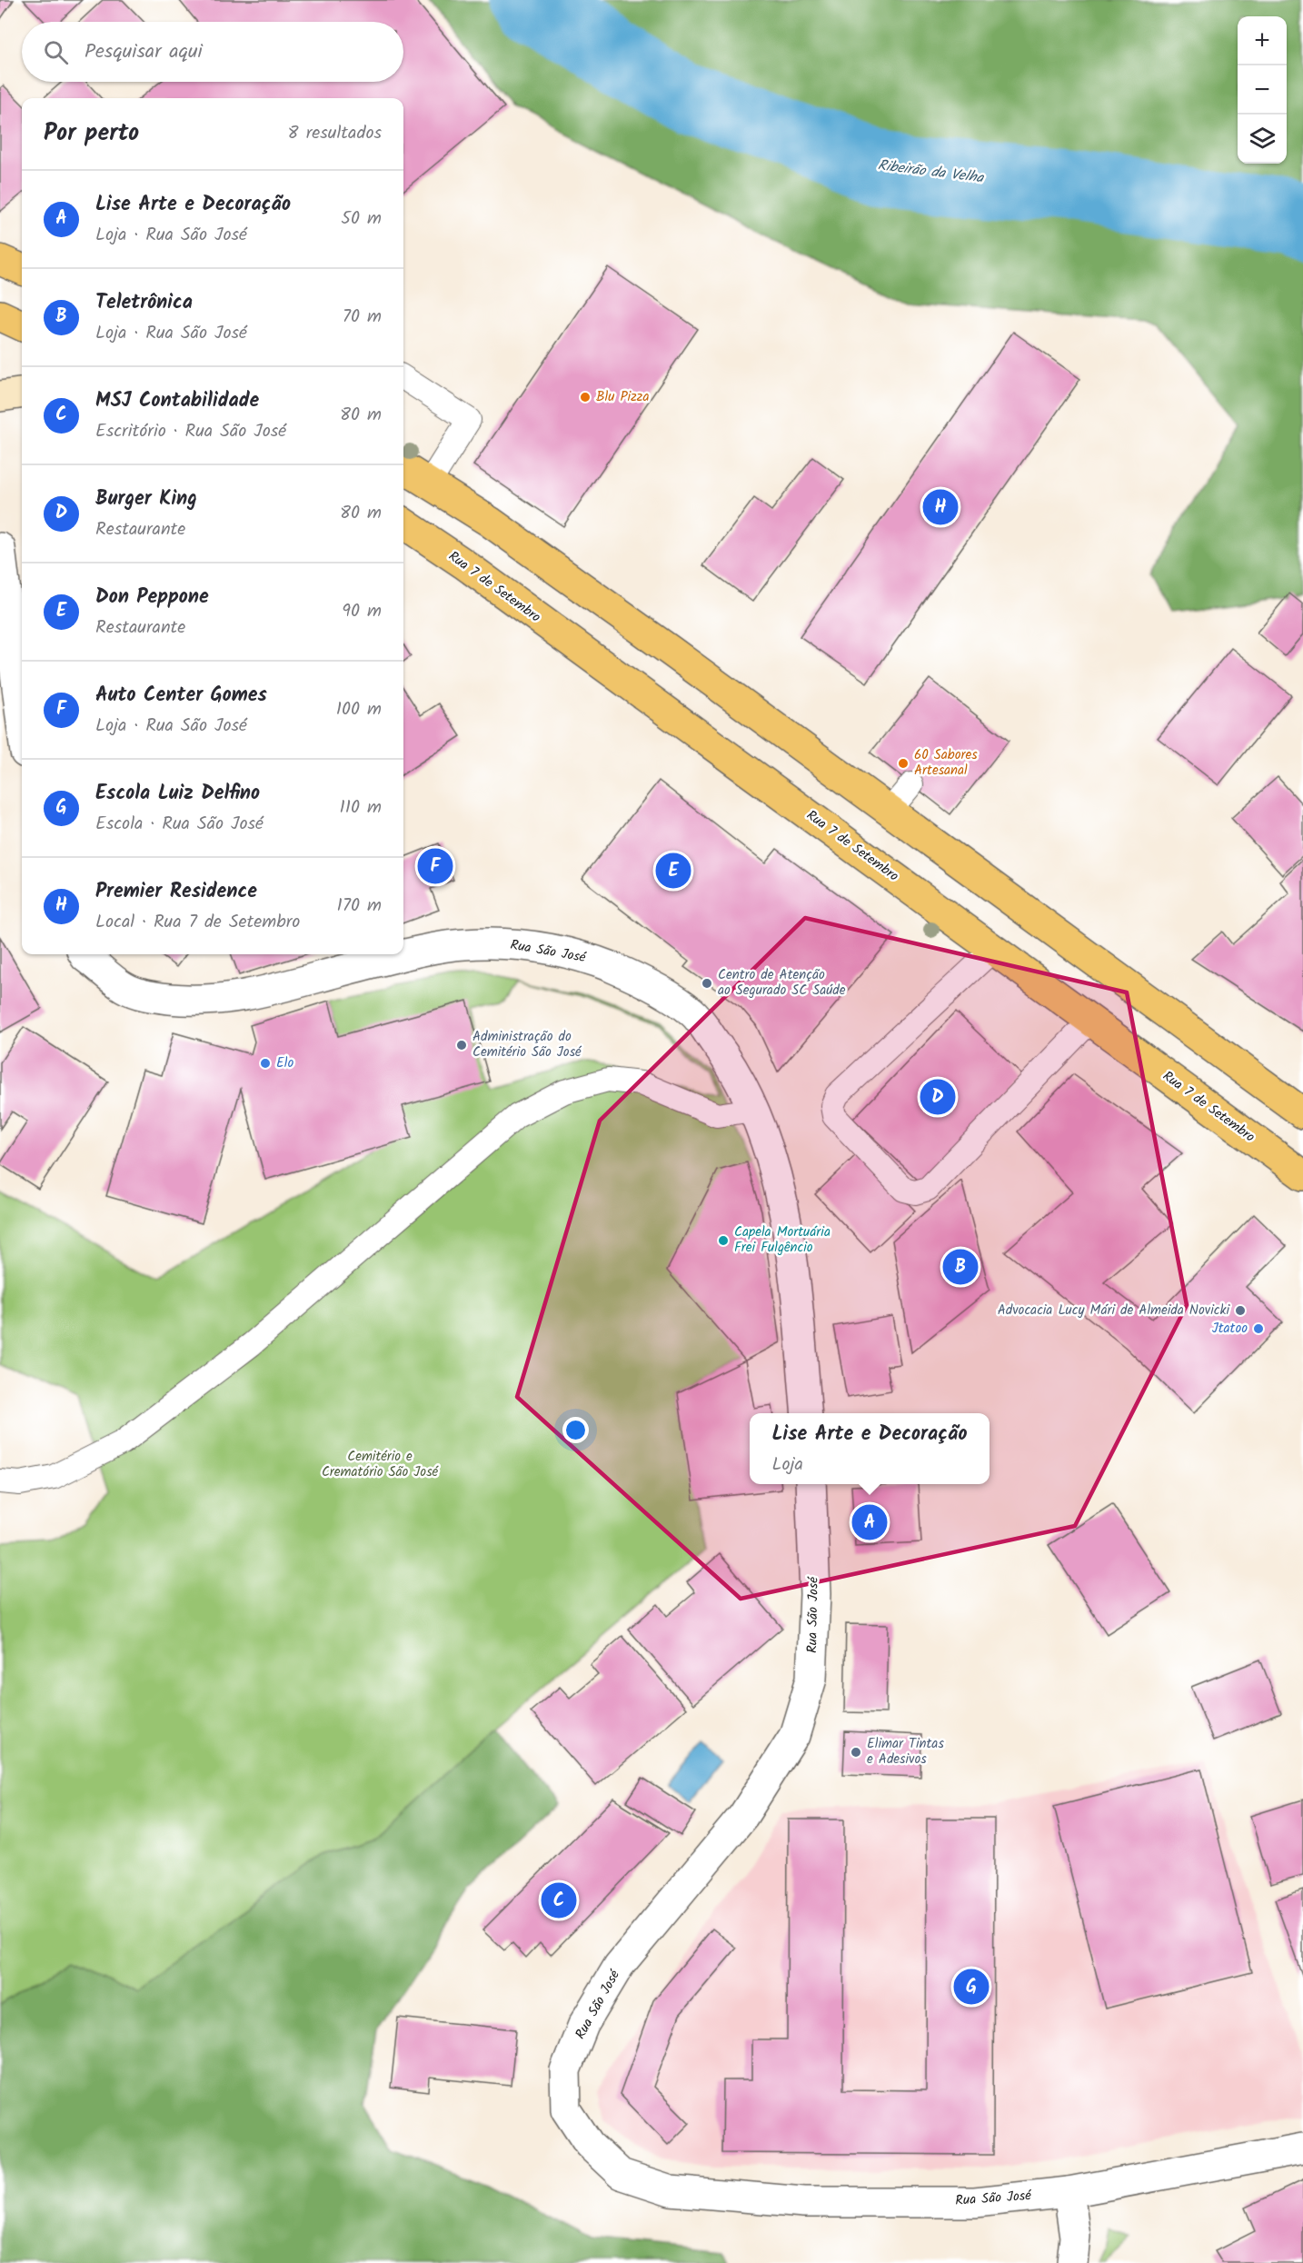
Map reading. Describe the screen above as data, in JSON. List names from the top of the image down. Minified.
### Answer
{"streets":{"main road":["Rua 7 de Setembro"],"street":["Rua São José"]},"water":["Ribeirão da Velha"],"parks":["Cemitério e Crematório São José"],"places":["Blu Pizza","60 Sabores Artesanal","Centro de Atenção ao Segurado SC Saúde","Administração do Cemitério São José","Elo","Capela Mortuária Frei Fulgêncio","Advocacia Lucy Mári de Almeida Novicki","Jtatoo","Elimar Tintas e Adesivos"],"page":{"map_buttons":["+","−"],"search":"Pesquisar aqui","heading":["Por perto","8 resultados"],"list":[{"mark":"A","name":"Lise Arte e Decoração","note":"Loja · Rua São José","value":"50 m"},{"mark":"B","name":"Teletrônica","note":"Loja · Rua São José","value":"70 m"},{"mark":"C","name":"MSJ Contabilidade","note":"Escritório · Rua São José","value":"80 m"},{"mark":"D","name":"Burger King","note":"Restaurante","value":"80 m"},{"mark":"E","name":"Don Peppone","note":"Restaurante","value":"90 m"},{"mark":"F","name":"Auto Center Gomes","note":"Loja · Rua São José","value":"100 m"},{"mark":"G","name":"Escola Luiz Delfino","note":"Escola · Rua São José","value":"110 m"},{"mark":"H","name":"Premier Residence","note":"Local · Rua 7 de Setembro","value":"170 m"}],"pins":["H","F","E","D","B","A","C","G"],"popup":["Lise Arte e Decoração","Loja"]}}
